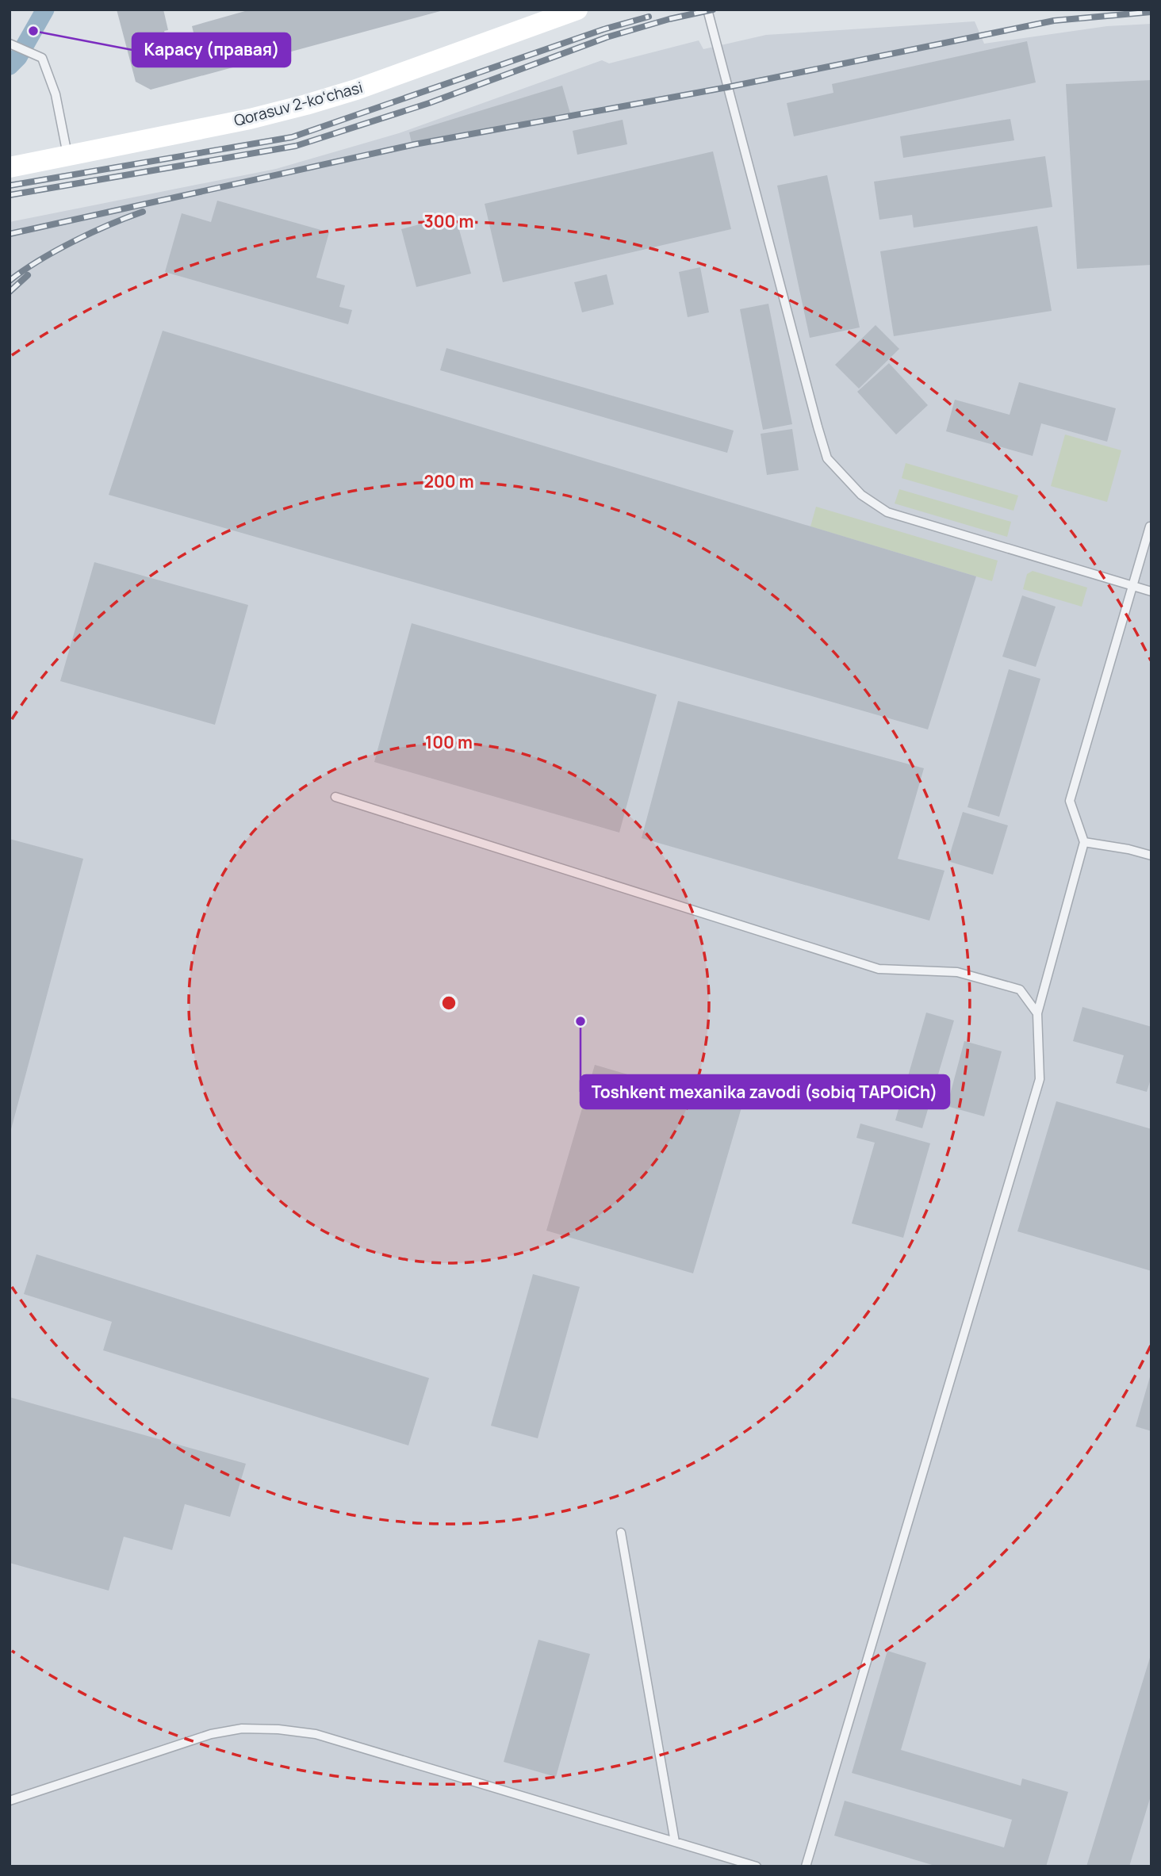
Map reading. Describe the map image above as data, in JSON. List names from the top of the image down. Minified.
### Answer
{"streets":{"street":["Qorasuv 2-koʻchasi"]},"places":["Карасу (правая)","Toshkent mexanika zavodi (sobiq TAPOiCh)"],"rings":["300 m","200 m","100 m"]}
